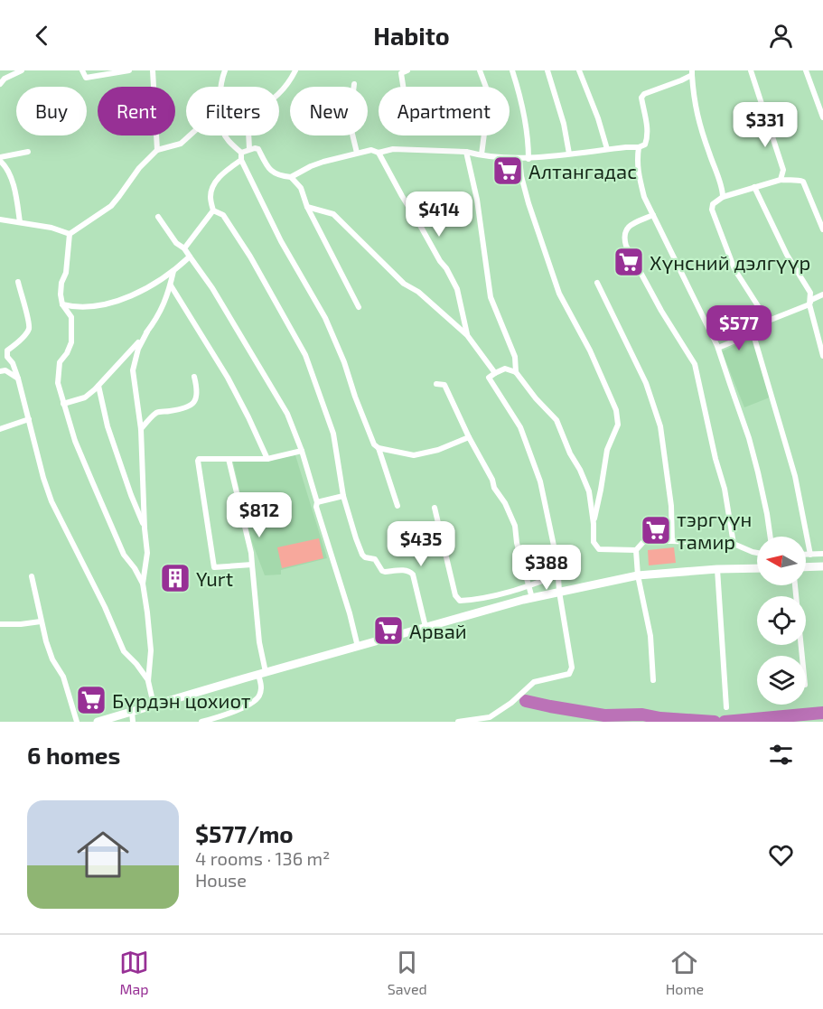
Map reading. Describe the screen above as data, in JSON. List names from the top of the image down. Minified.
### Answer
{"places":{"supermarket":["Алтангадас","Хүнсний дэлгүүр","тэргүүн тамир","Арвай","Бүрдэн цохиот"],"building":["Yurt"]},"north":"left","page":{"header":"Habito","chip":["Buy","Rent","Filters","New","Apartment"],"price":["$331","$414","$577","$812","$435","$388"],"heading":"6 homes","list":[{"name":"$577/mo","note":"4 rooms · 136 m² · House"}],"tabs":["Map","Saved","Home"]}}
